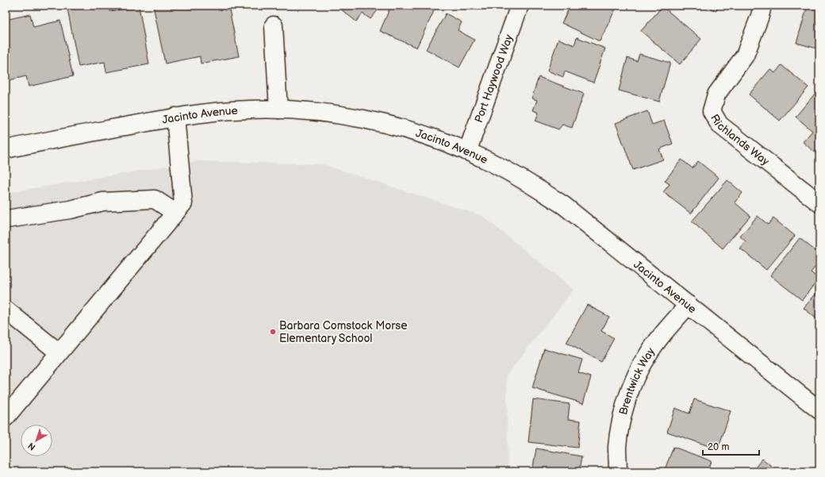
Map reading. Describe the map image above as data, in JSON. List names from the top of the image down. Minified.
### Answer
{"streets":{"street":["Port Haywood Way","Jacinto Avenue","Richlands Way","Brentwick Way"]},"crossings":[["Port Haywood Way","Jacinto Avenue"],["Jacinto Avenue","Brentwick Way"]],"places":["Barbara Comstock Morse Elementary School"],"scale_bar":"20 m","north":"bottom left"}
